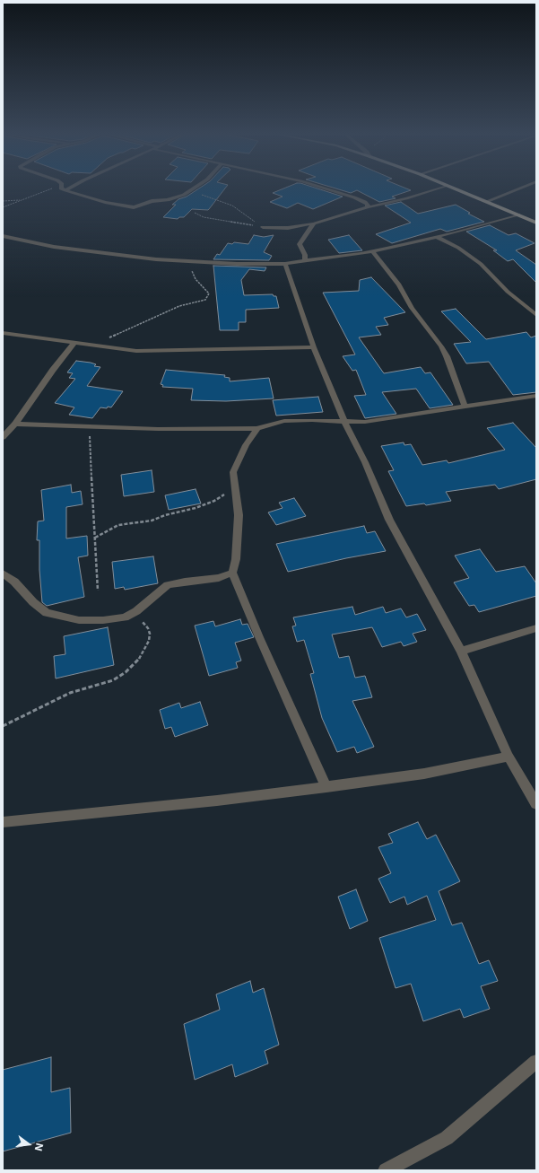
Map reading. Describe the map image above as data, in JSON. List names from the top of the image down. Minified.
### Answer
{"north":"right"}
